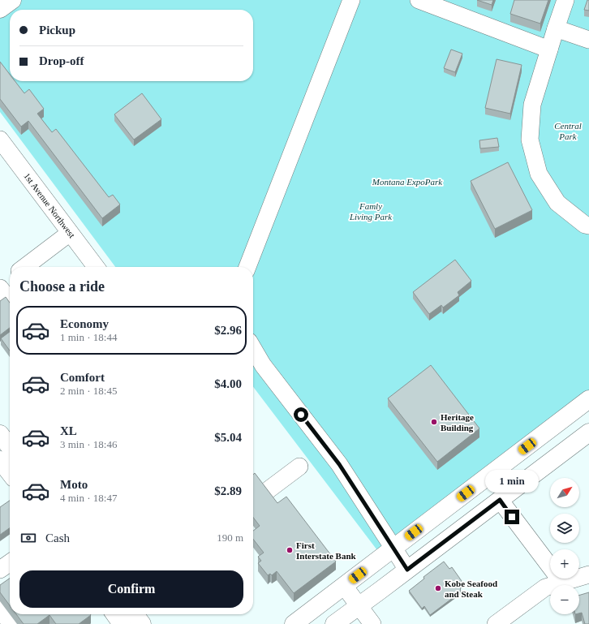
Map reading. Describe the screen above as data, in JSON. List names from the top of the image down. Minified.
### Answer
{"streets":{"street":["1st Avenue Northwest"]},"parks":["Central Park","Montana ExpoPark","Famly Living Park"],"places":["Heritage Building","First Interstate Bank","Kobe Seafood and Steak"],"north":"top right","page":{"banner":["Pickup","Drop-off"],"heading":"Choose a ride","list":[{"name":"Economy","note":"1 min · 18:44","value":"$2.96"},{"name":"Comfort","note":"2 min · 18:45","value":"$4.00"},{"name":"XL","note":"3 min · 18:46","value":"$5.04"},{"name":"Moto","note":"4 min · 18:47","value":"$2.89"}],"bubble":"1 min","map_buttons":["+","−"],"pay":["Cash","190 m"],"buttons":"Confirm"}}
